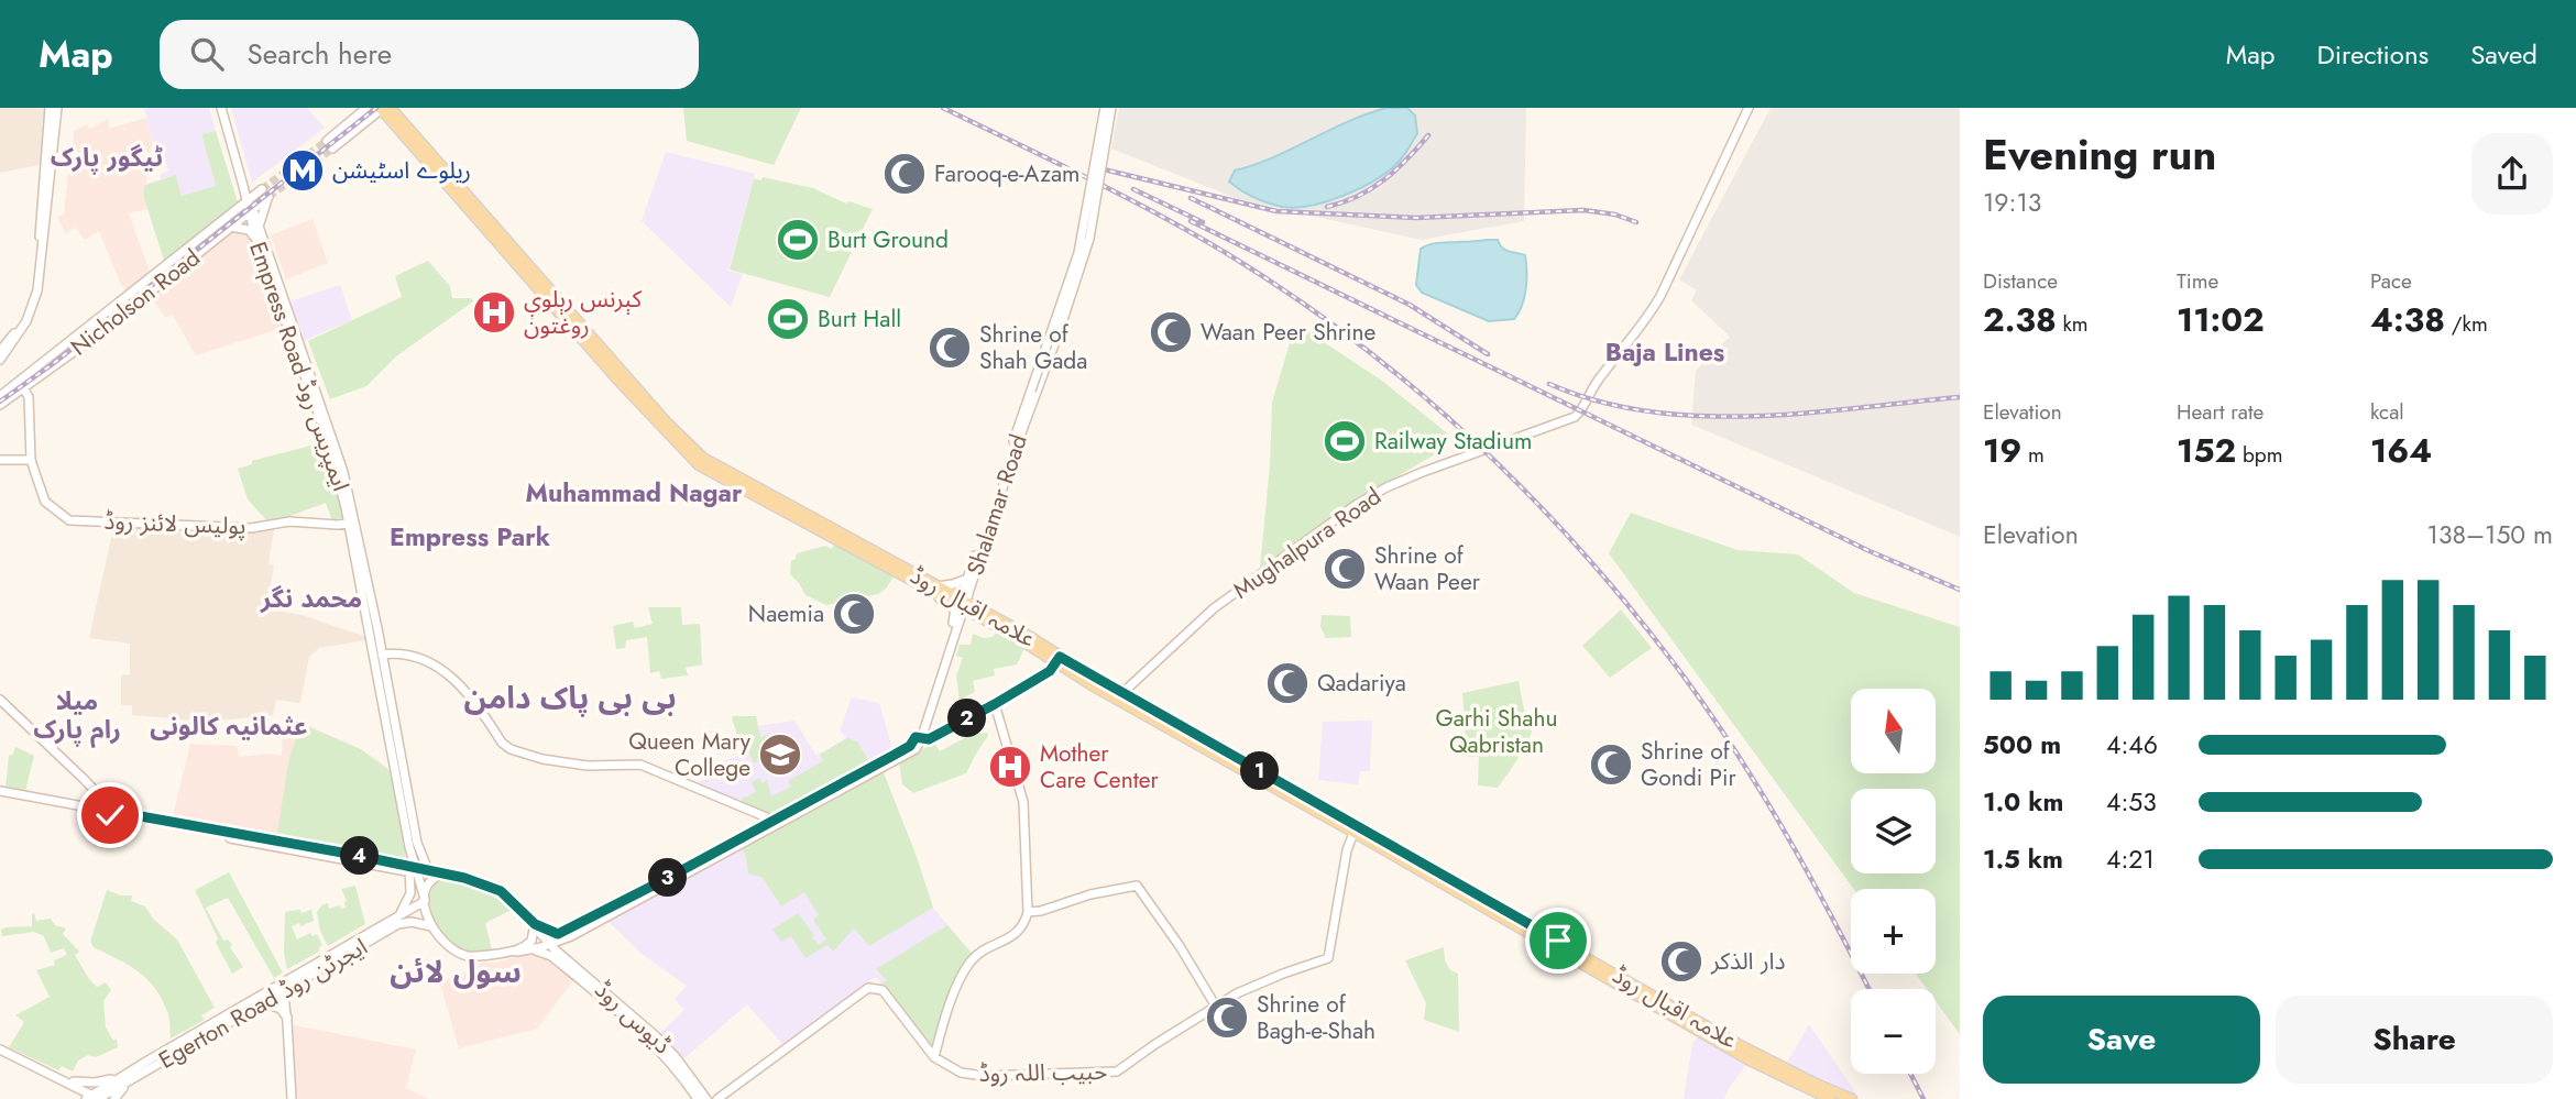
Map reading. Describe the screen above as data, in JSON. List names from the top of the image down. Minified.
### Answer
{"streets":{"main road":["Nicholson Road","Empress Road ایمپریس روڈ","Shalamar Road","پولیس لائنز روڈ","Mughalpura Road","علامہ اقبال روڈ","Egerton Road ایجرٹن روڈ","ڈیوس روڈ","حبیب اللہ روڈ"]},"crossings":[["Nicholson Road","Empress Road ایمپریس روڈ"],["Nicholson Road","پولیس لائنز روڈ"],["Empress Road ایمپریس روڈ","پولیس لائنز روڈ"],["Empress Road ایمپریس روڈ","Egerton Road ایجرٹن روڈ"],["Empress Road ایمپریس روڈ","ڈیوس روڈ"],["Shalamar Road","علامہ اقبال روڈ"],["Shalamar Road","ڈیوس روڈ"],["Mughalpura Road","علامہ اقبال روڈ"],["علامہ اقبال روڈ","حبیب اللہ روڈ"],["Egerton Road ایجرٹن روڈ","ڈیوس روڈ"]],"districts":["ٹیگور پارک","Baja Lines","Muhammad Nagar","Empress Park","محمد نگر","بی بی پاک دامن","میلا رام پارک","عثمانیہ کالونی","سول لائن"],"parks":["Garhi Shahu Qabristan"],"places":{"metro station":["ریلوے اسٹیشن"],"mosque":["Farooq-e-Azam","Waan Peer Shrine","Shrine of Shah Gada","Shrine of Waan Peer","Naemia","Qadariya","Shrine of Gondi Pir","دار الذکر","Shrine of Bagh-e-Shah"],"sports":["Burt Ground","Burt Hall","Railway Stadium"],"hospital":["کېرنس رېلوې روغتون","Mother Care Center"],"school or university":["Queen Mary College"]},"north":"top","page":{"header":"Map","search":"Search here","nav":["Map","Directions","Saved"],"heading":["Evening run","19:13"],"stats":[["Distance","2.38 km"],["Time","11:02"],["Pace","4:38 /km"],["Elevation","19 m"],["Heart rate","152 bpm"],["kcal","164"]],"chart":["Elevation","138–150 m"],"map_buttons":["+","−"],"pins":["2","1","4","3"],"list":[{"name":"500 m","note":"4:46"},{"name":"1.0 km","note":"4:53"},{"name":"1.5 km","note":"4:21"}],"buttons":["Save","Share"]}}
